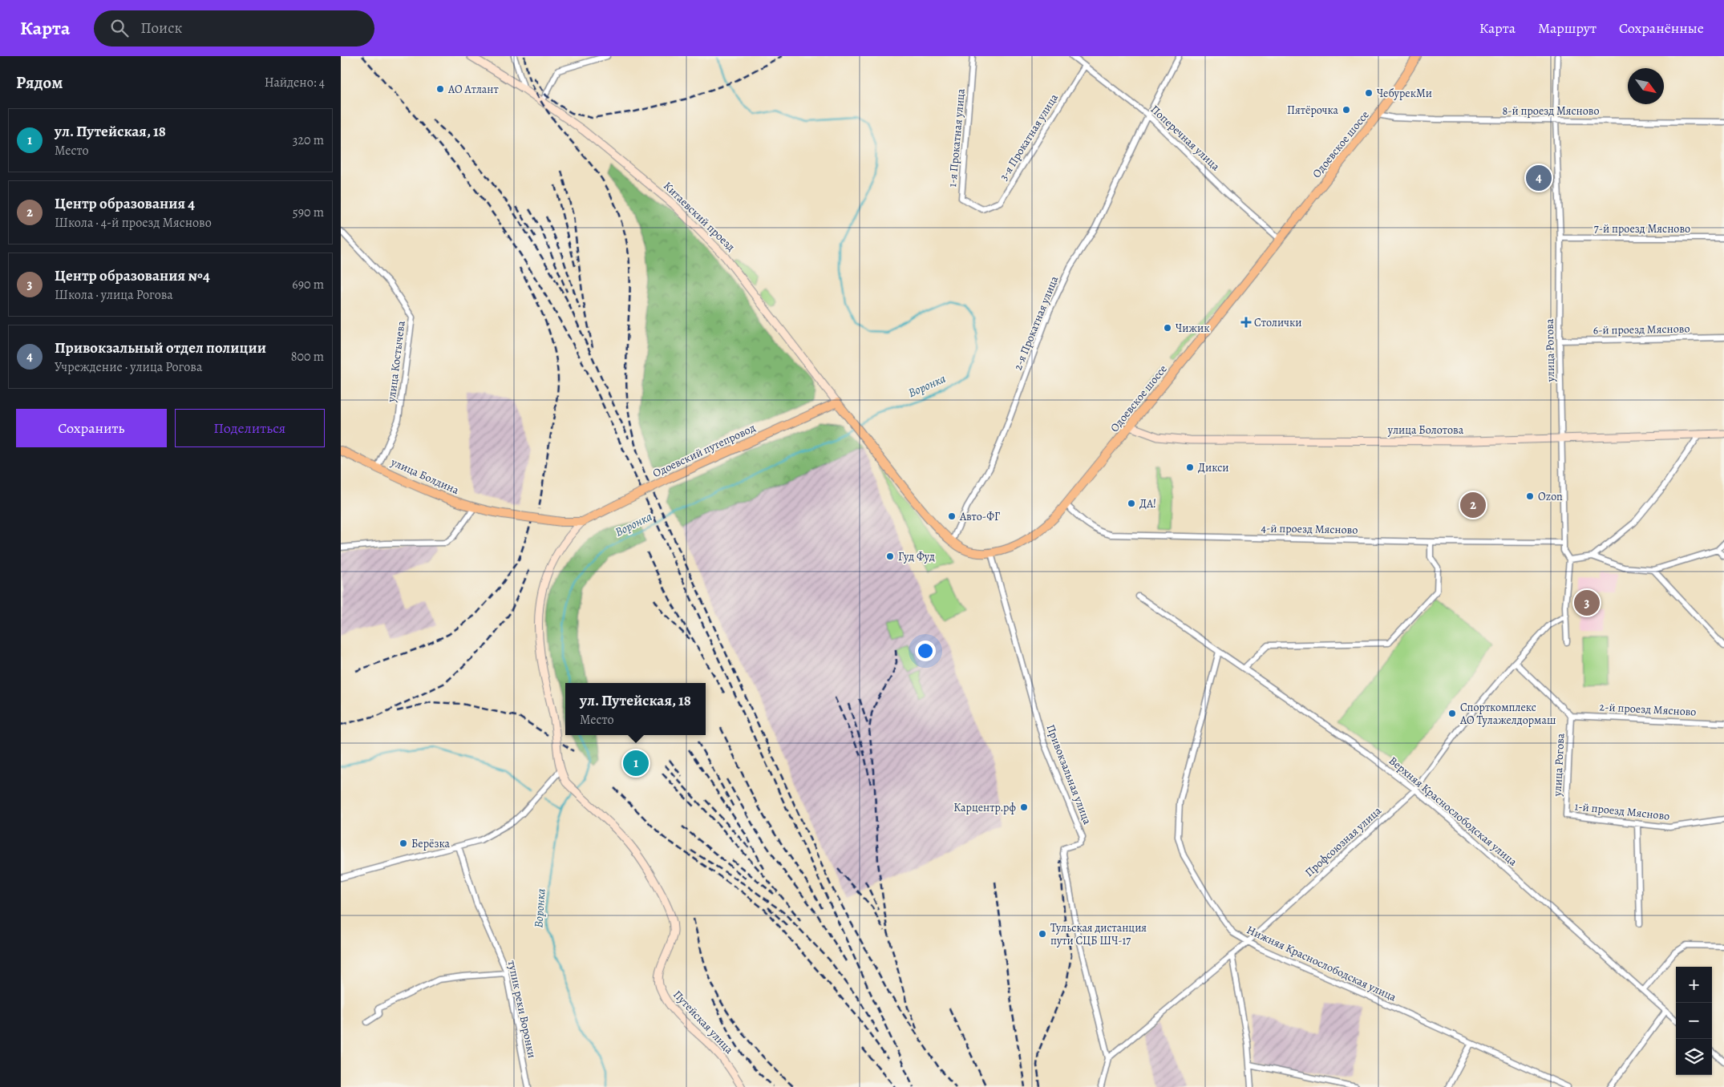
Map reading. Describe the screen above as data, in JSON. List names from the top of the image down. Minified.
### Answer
{"streets":{"main road":["Одоевское шоссе","Одоевский путепровод","улица Болдина"],"street":["8-й проезд Мясново","3-я Прокатная улица","1-я Прокатная улица","Поперечная улица","Китаевский проезд","7-й проезд Мясново","2-я Прокатная улица","6-й проезд Мясново","улица Рогова","улица Костычева","улица Болотова","4-й проезд Мясново","2-й проезд Мясново","Привокзальная улица","Верхняя Краснослободская улица","1-й проезд Мясново","Профсоюзная улица","Нижняя Краснослободская улица","тупик реки Воронки","Путейская улица"]},"crossings":[["8-й проезд Мясново","Одоевское шоссе"],["8-й проезд Мясново","улица Рогова"],["3-я Прокатная улица","1-я Прокатная улица"],["3-я Прокатная улица","Поперечная улица"],["Поперечная улица","Одоевское шоссе"],["Поперечная улица","2-я Прокатная улица"],["Одоевское шоссе","Китаевский проезд"],["Одоевское шоссе","2-я Прокатная улица"],["Одоевское шоссе","улица Болотова"],["Одоевское шоссе","Одоевский путепровод"],["Одоевское шоссе","4-й проезд Мясново"],["Одоевское шоссе","Привокзальная улица"],["Китаевский проезд","Одоевский путепровод"],["7-й проезд Мясново","улица Рогова"],["6-й проезд Мясново","улица Рогова"],["улица Рогова","улица Болотова"],["улица Рогова","4-й проезд Мясново"],["улица Рогова","2-й проезд Мясново"],["улица Рогова","1-й проезд Мясново"],["улица Рогова","Профсоюзная улица"],["улица Костычева","улица Болдина"],["Одоевский путепровод","улица Болдина"],["Привокзальная улица","Профсоюзная улица"],["Верхняя Краснослободская улица","Профсоюзная улица"],["Верхняя Краснослободская улица","Нижняя Краснослободская улица"],["Профсоюзная улица","Нижняя Краснослободская улица"]],"water":["Воронка"],"places":{"other":["АО Атлант","ЧебурекМи","Пятёрочка","Чижик","Дикси","Ozon","ДА!","Авто-ФГ","Гуд Фуд","Спорткомплекс АО Тулажелдормаш","Карцентр.рф","Берёзка","Тульская дистанция пути СЦБ ШЧ-17"],"health":["Столички"]},"north":"bottom right","page":{"header":"Карта","search":"Поиск","nav":["Карта","Маршрут","Сохранённые"],"heading":["Рядом","Найдено: 4"],"list":[{"mark":"1","name":"ул. Путейская, 18","note":"Место","value":"320 m"},{"mark":"2","name":"Центр образования 4","note":"Школа · 4-й проезд Мясново","value":"590 m"},{"mark":"3","name":"Центр образования №4","note":"Школа · улица Рогова","value":"690 m"},{"mark":"4","name":"Привокзальный отдел полиции","note":"Учреждение · улица Рогова","value":"800 m"}],"pins":["4","2","3","1"],"buttons":["Сохранить","Поделиться"],"popup":["ул. Путейская, 18","Место"],"map_buttons":["+","−"]}}
